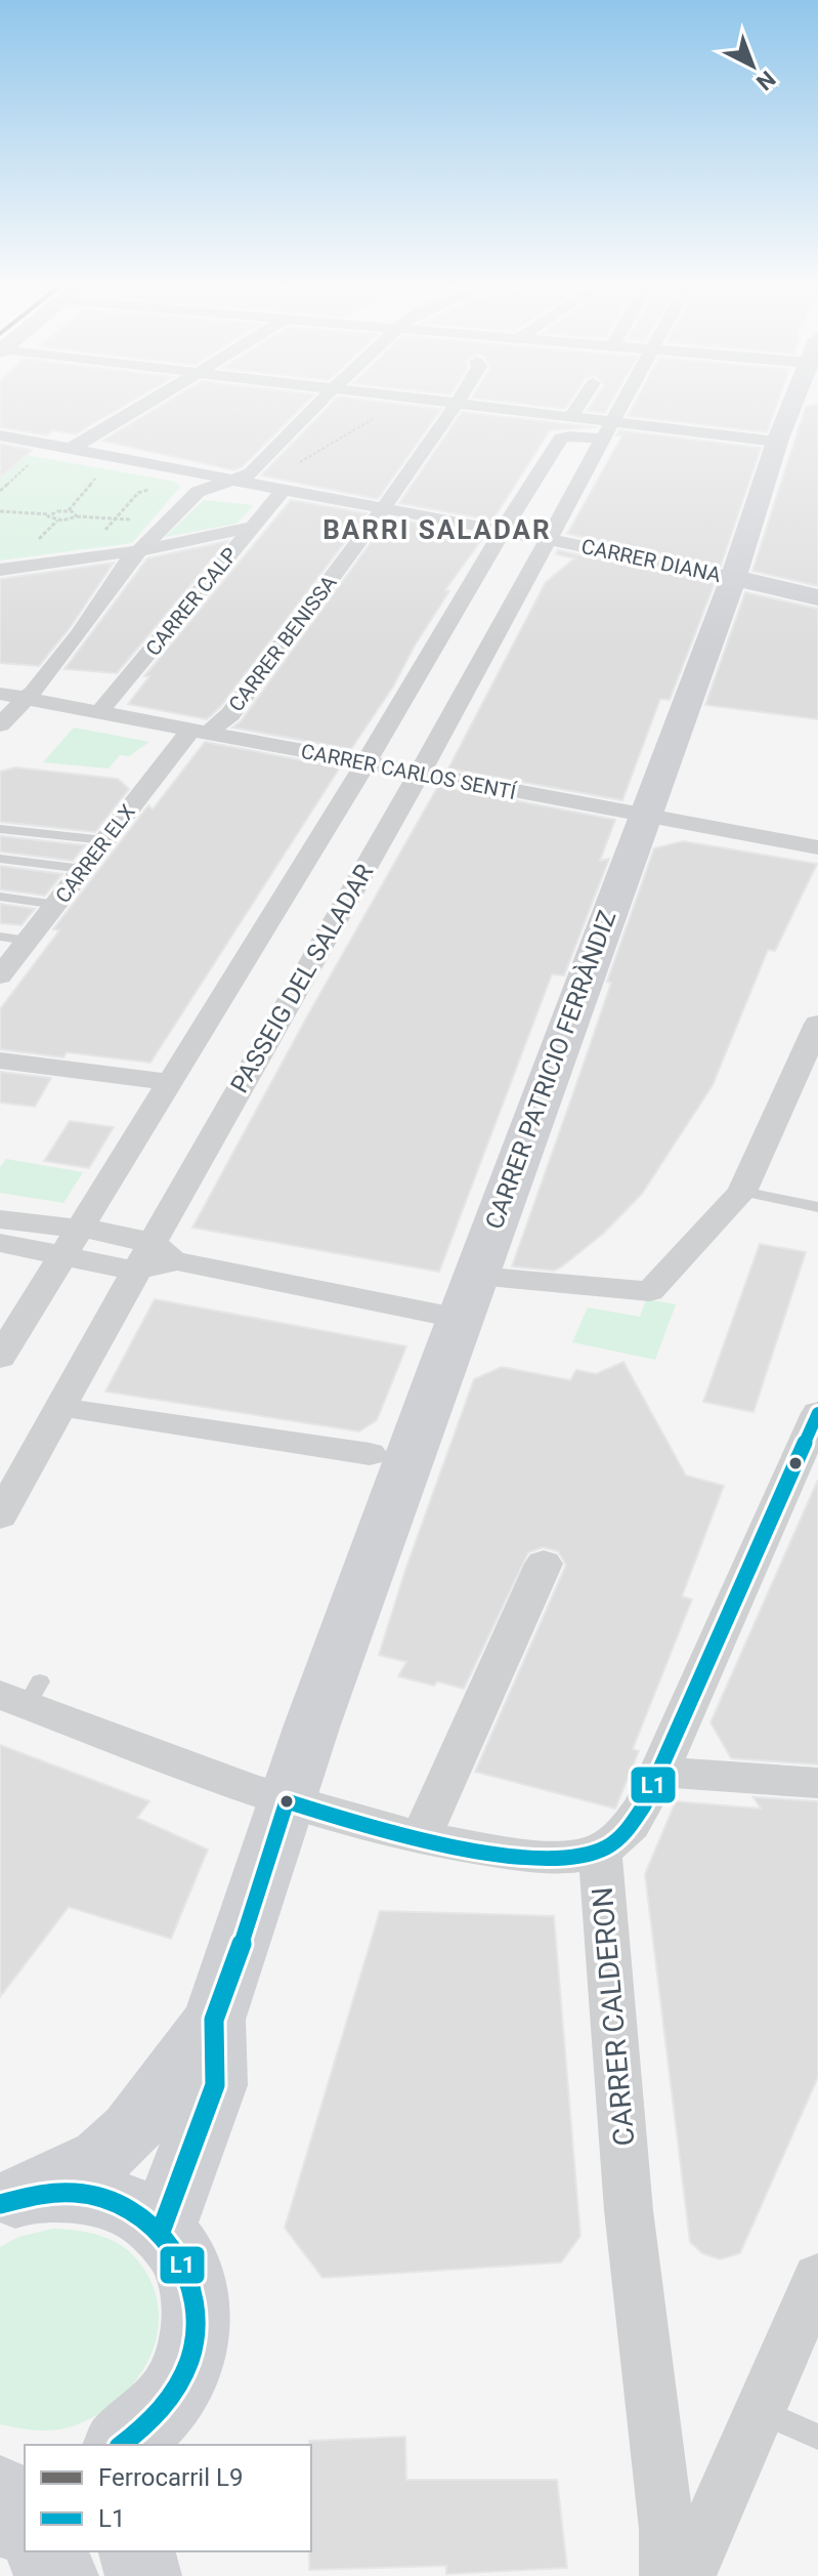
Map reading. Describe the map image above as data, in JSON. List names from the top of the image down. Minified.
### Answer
{"streets":{"main road":["CARRER DIANA","CARRER PATRICIO FERRÀNDIZ"],"street":["CARRER CALP","CARRER BENISSA","CARRER CARLOS SENTÍ","CARRER ELX","PASSEIG DEL SALADAR","CARRER CALDERON"]},"crossings":[["CARRER DIANA","CARRER CALP"],["CARRER DIANA","CARRER BENISSA"],["CARRER DIANA","PASSEIG DEL SALADAR"],["CARRER DIANA","CARRER PATRICIO FERRÀNDIZ"],["CARRER CALP","CARRER CARLOS SENTÍ"],["CARRER BENISSA","CARRER CARLOS SENTÍ"],["CARRER BENISSA","CARRER ELX"],["CARRER CARLOS SENTÍ","CARRER ELX"],["CARRER CARLOS SENTÍ","PASSEIG DEL SALADAR"],["CARRER CARLOS SENTÍ","CARRER PATRICIO FERRÀNDIZ"]],"districts":["BARRI SALADAR"],"lines":["transit line L1"],"legend":["Ferrocarril L9","L1"],"north":"bottom right"}
